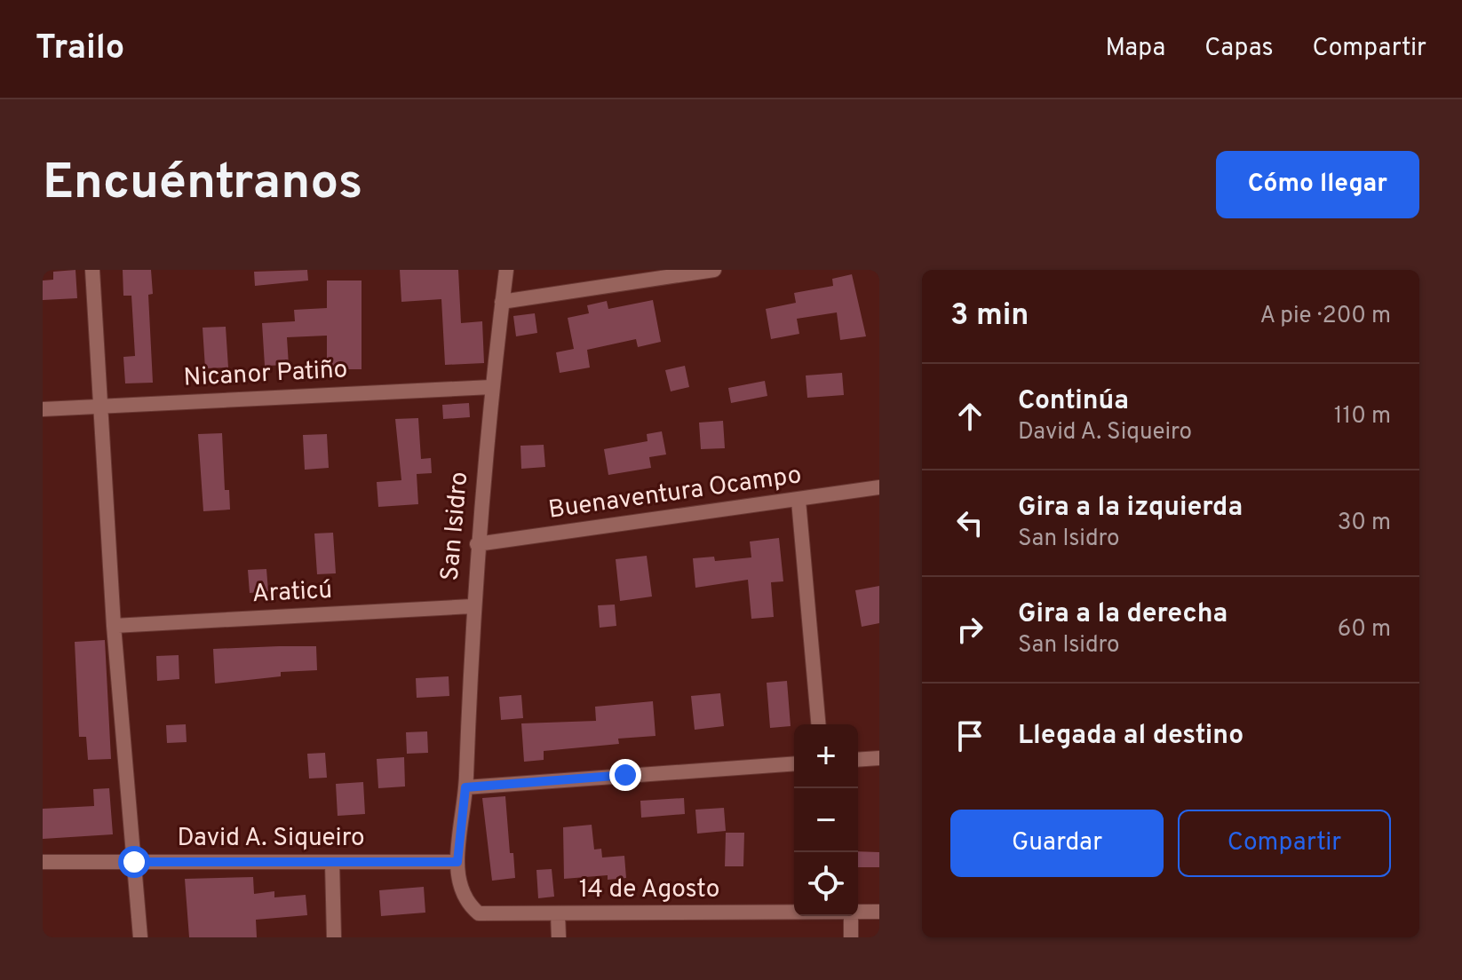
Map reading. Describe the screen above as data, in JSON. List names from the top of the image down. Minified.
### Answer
{"streets":{"street":["Nicanor Patiño","Buenaventura Ocampo","San Isidro","Araticú","David A. Siqueiro","14 de Agosto"]},"crossings":[["Nicanor Patiño","San Isidro"],["Buenaventura Ocampo","San Isidro"],["San Isidro","Araticú"],["San Isidro","David A. Siqueiro"],["San Isidro","14 de Agosto"],["David A. Siqueiro","14 de Agosto"]],"page":{"header":"Trailo","nav":["Mapa","Capas","Compartir"],"buttons":["Cómo llegar",["Guardar","Compartir"]],"title":"Encuéntranos","heading":["3 min","A pie · 200 m"],"list":[["Continúa","David A. Siqueiro","110 m"],["Gira a la izquierda","San Isidro","30 m"],["Gira a la derecha","San Isidro","60 m"],"Llegada al destino"],"map_buttons":["+","−"]}}
